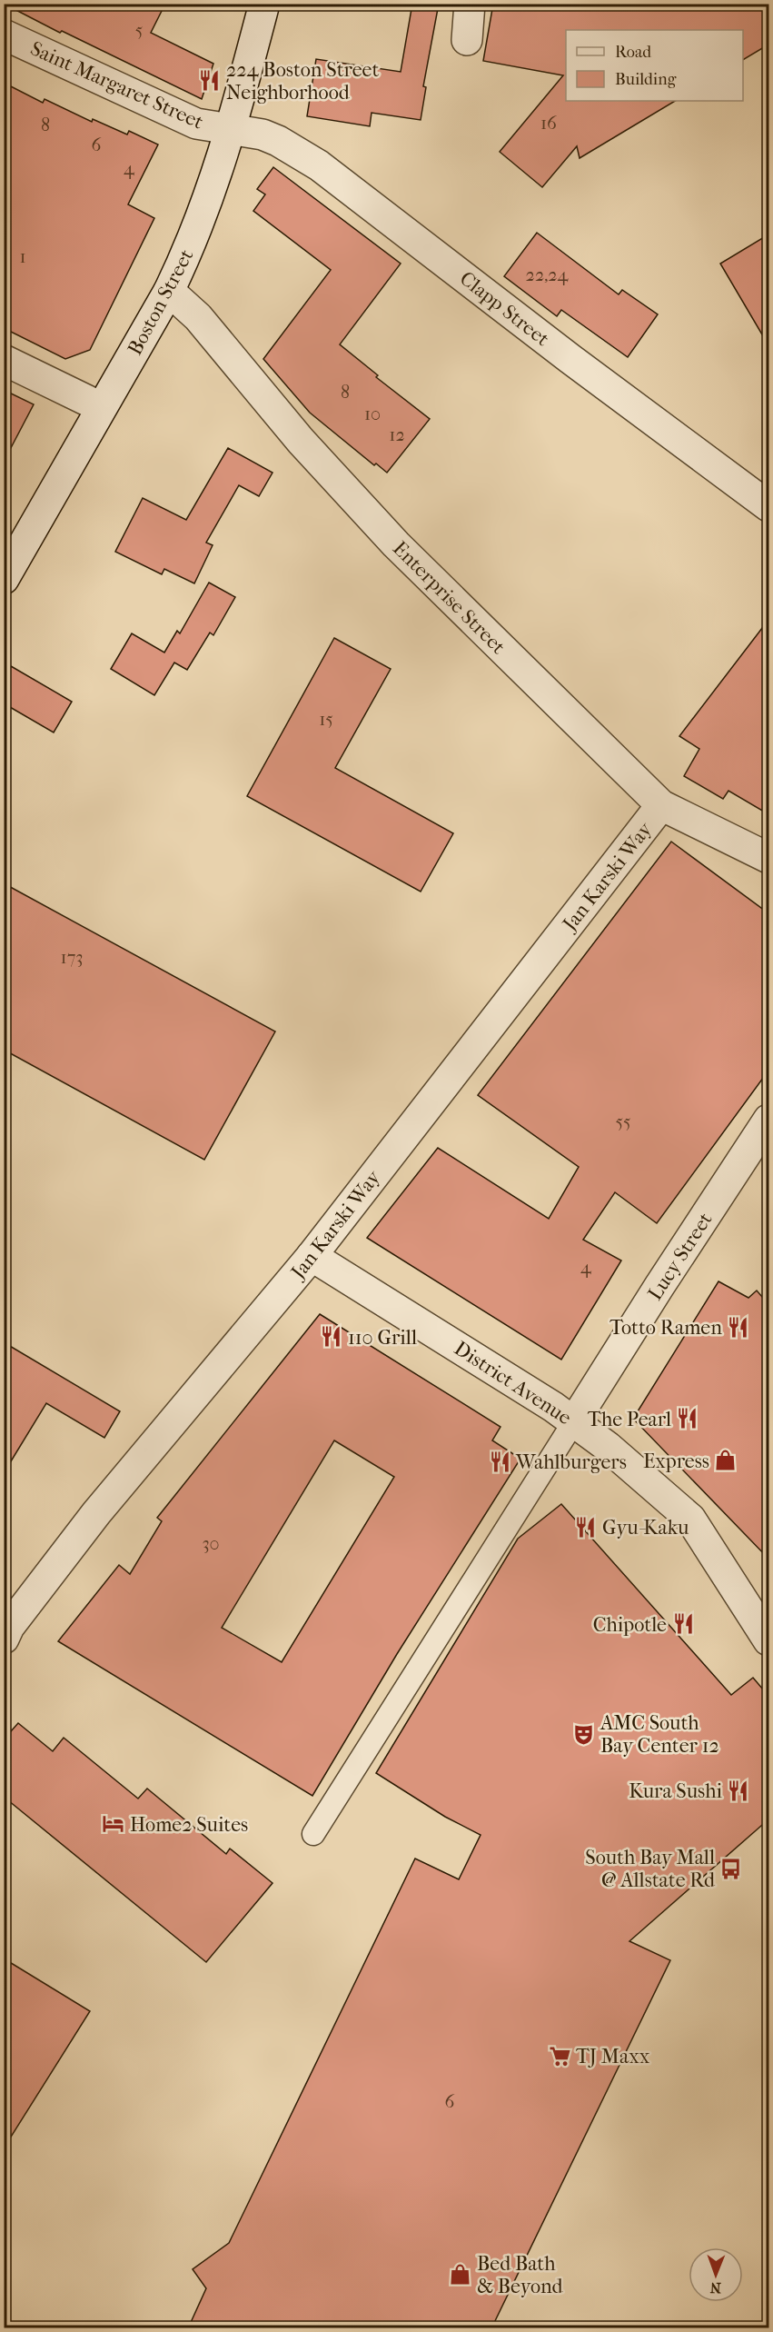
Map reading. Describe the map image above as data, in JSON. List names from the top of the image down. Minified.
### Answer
{"streets":{"street":["Saint Margaret Street","Boston Street","Clapp Street","Enterprise Street","Jan Karski Way","Lucy Street","District Avenue"]},"crossings":[["Saint Margaret Street","Boston Street"],["Saint Margaret Street","Clapp Street"],["Boston Street","Clapp Street"],["Boston Street","Enterprise Street"],["Enterprise Street","Jan Karski Way"],["Jan Karski Way","District Avenue"],["Lucy Street","District Avenue"]],"places":{"restaurant":["224 Boston Street Neighborhood","Totto Ramen","110 Grill","The Pearl","Wahlburgers","Gyu-Kaku","Chipotle","Kura Sushi"],"shop":["Express","Bed Bath & Beyond"],"theatre":["AMC South Bay Center 12"],"hotel":["Home2 Suites"],"bus stop":["South Bay Mall @ Allstate Rd"],"supermarket":["TJ Maxx"]},"house_numbers":["5","16","8","6","4","1","22,24","8","10","12","15","173","55","4","30","6"],"legend":["Road","Building"],"north":"bottom"}
